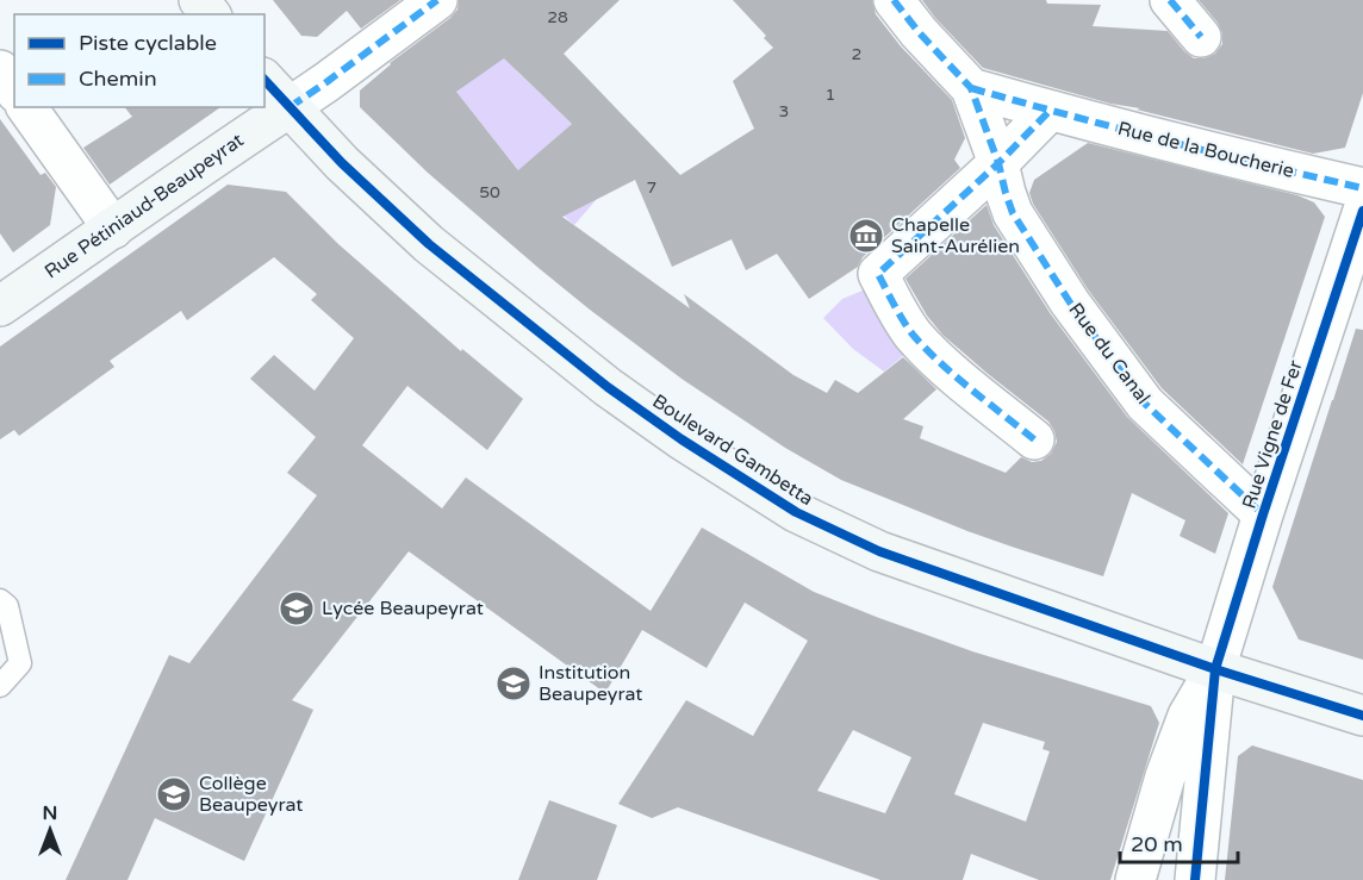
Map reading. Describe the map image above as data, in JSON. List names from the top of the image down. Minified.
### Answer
{"streets":{"main road":["Rue Pétiniaud-Beaupeyrat","Boulevard Gambetta"],"street":["Rue de la Boucherie","Rue du Canal","Rue Vigne de Fer"]},"crossings":[["Rue de la Boucherie","Rue du Canal"],["Rue Pétiniaud-Beaupeyrat","Boulevard Gambetta"],["Rue du Canal","Rue Vigne de Fer"],["Rue Vigne de Fer","Boulevard Gambetta"]],"places":{"museum":["Chapelle Saint-Aurélien"],"school or university":["Lycée Beaupeyrat","Institution Beaupeyrat","Collège Beaupeyrat"]},"house_numbers":["28","2","1","3","7","50"],"legend":["Piste cyclable","Chemin"],"scale_bar":"20 m","north":"top"}
